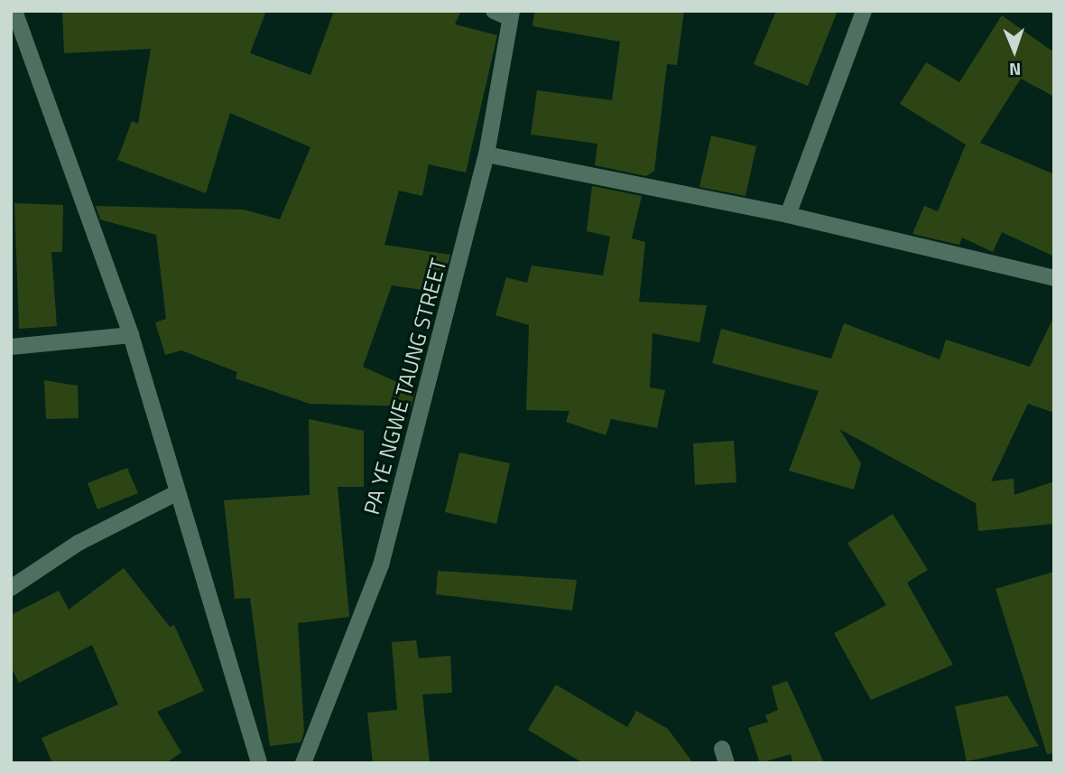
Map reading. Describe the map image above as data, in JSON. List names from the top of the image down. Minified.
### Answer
{"streets":{"street":["PA YE NGWE TAUNG STREET"]},"north":"bottom"}
